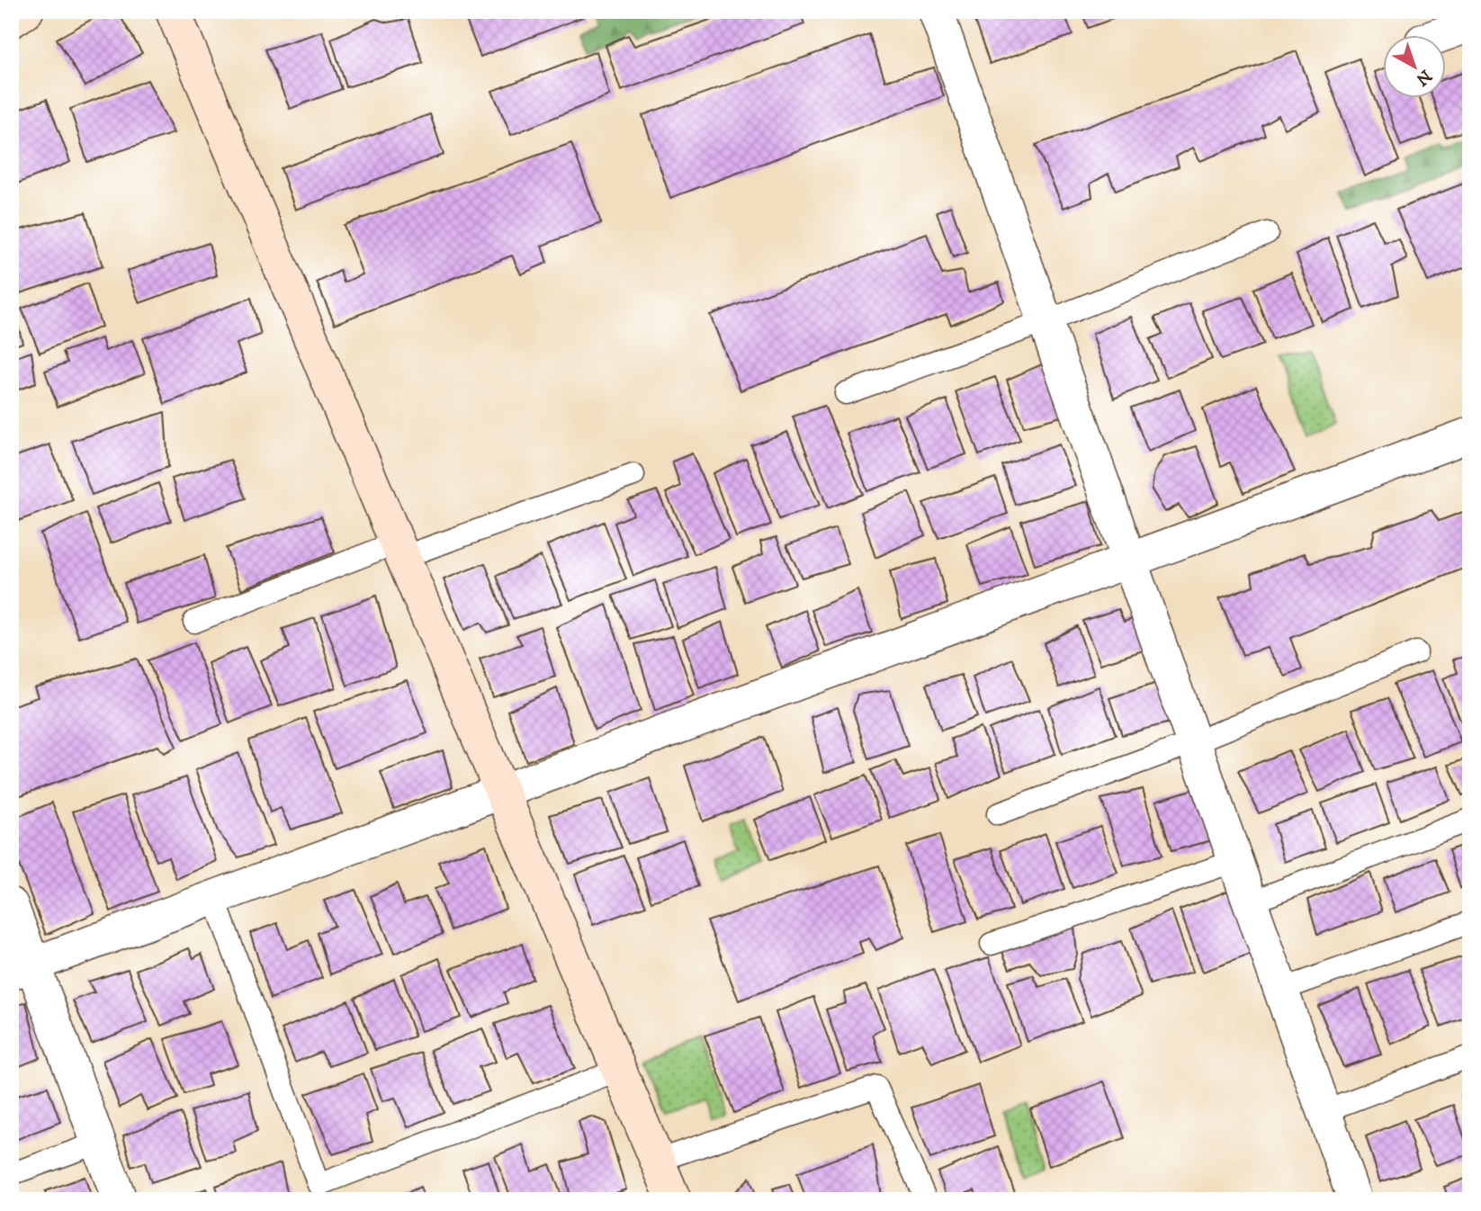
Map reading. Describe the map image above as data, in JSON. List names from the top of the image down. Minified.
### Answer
{"north":"bottom right"}
